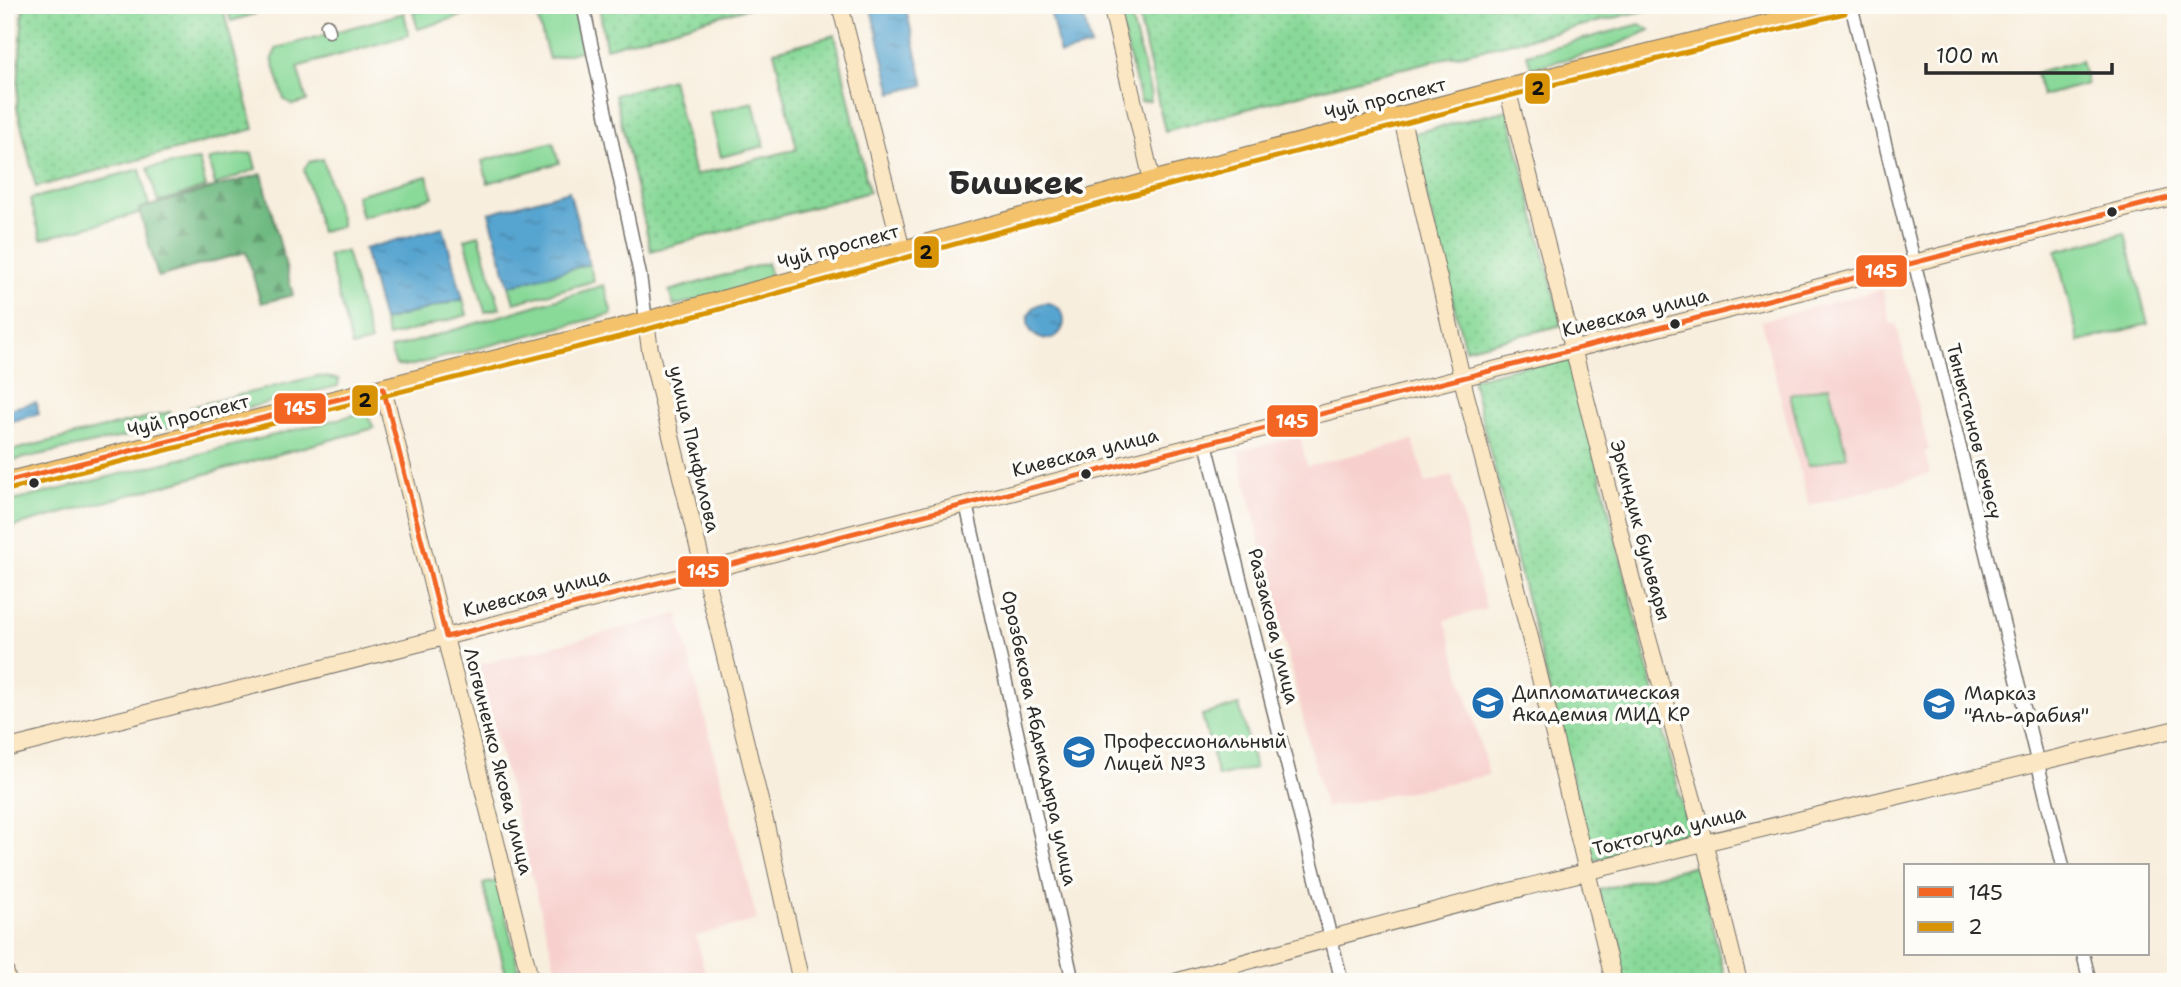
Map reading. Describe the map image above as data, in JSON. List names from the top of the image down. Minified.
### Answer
{"streets":{"main road":["Чуй проспект"],"street":["Киевская улица","Тыныстанов көчөсү","улица Панфилова","Эркиндик бульвары","Раззакова улица","Орозбекова Абдыкадыра улица","Логвиненко Якова улица","Токтогула улица"]},"crossings":[["Чуй проспект","улица Панфилова"],["Чуй проспект","Эркиндик бульвары"],["Чуй проспект","Логвиненко Якова улица"],["Киевская улица","Тыныстанов көчөсү"],["Киевская улица","улица Панфилова"],["Киевская улица","Эркиндик бульвары"],["Киевская улица","Раззакова улица"],["Киевская улица","Орозбекова Абдыкадыра улица"],["Киевская улица","Логвиненко Якова улица"],["Тыныстанов көчөсү","Токтогула улица"],["Эркиндик бульвары","Токтогула улица"],["Раззакова улица","Токтогула улица"]],"districts":["Бишкек"],"places":{"school or university":["Дипломатическая Академия МИД КР","Марказ \"Аль-арабия\"","Профессиональный Лицей №3"]},"lines":["transit line 2","transit line 145"],"legend":["145","2"],"scale_bar":"100 m"}
